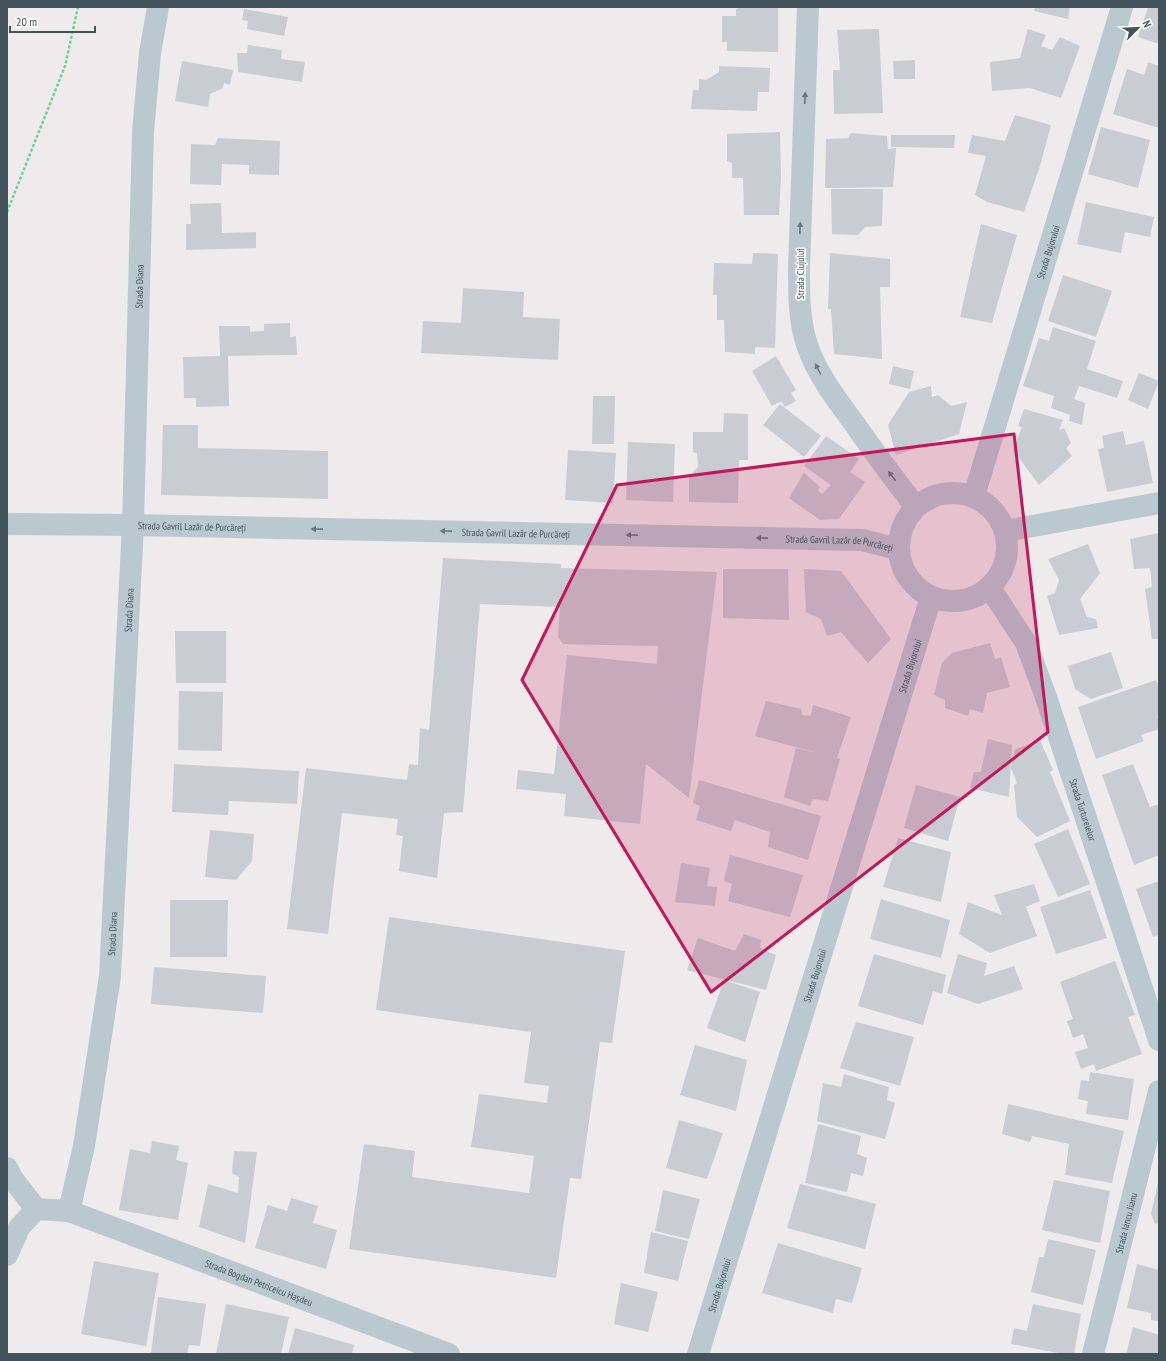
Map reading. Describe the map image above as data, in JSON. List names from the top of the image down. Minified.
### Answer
{"streets":{"street":["Strada Bujorului","Strada Clujului","Strada Diana","Strada Gavril Lazăr de Purcăreți","Strada Turturelelor","Strada Iancu Jianu","Strada Bogdan Petriceicu Hașdeu"]},"crossings":[["Strada Bujorului","Strada Clujului"],["Strada Bujorului","Strada Gavril Lazăr de Purcăreți"],["Strada Bujorului","Strada Turturelelor"],["Strada Clujului","Strada Gavril Lazăr de Purcăreți"],["Strada Clujului","Strada Turturelelor"],["Strada Diana","Strada Gavril Lazăr de Purcăreți"],["Strada Diana","Strada Bogdan Petriceicu Hașdeu"],["Strada Gavril Lazăr de Purcăreți","Strada Turturelelor"]],"one_way":["Strada Clujului","Strada Gavril Lazăr de Purcăreți"],"scale_bar":"20 m","north":"top right"}
